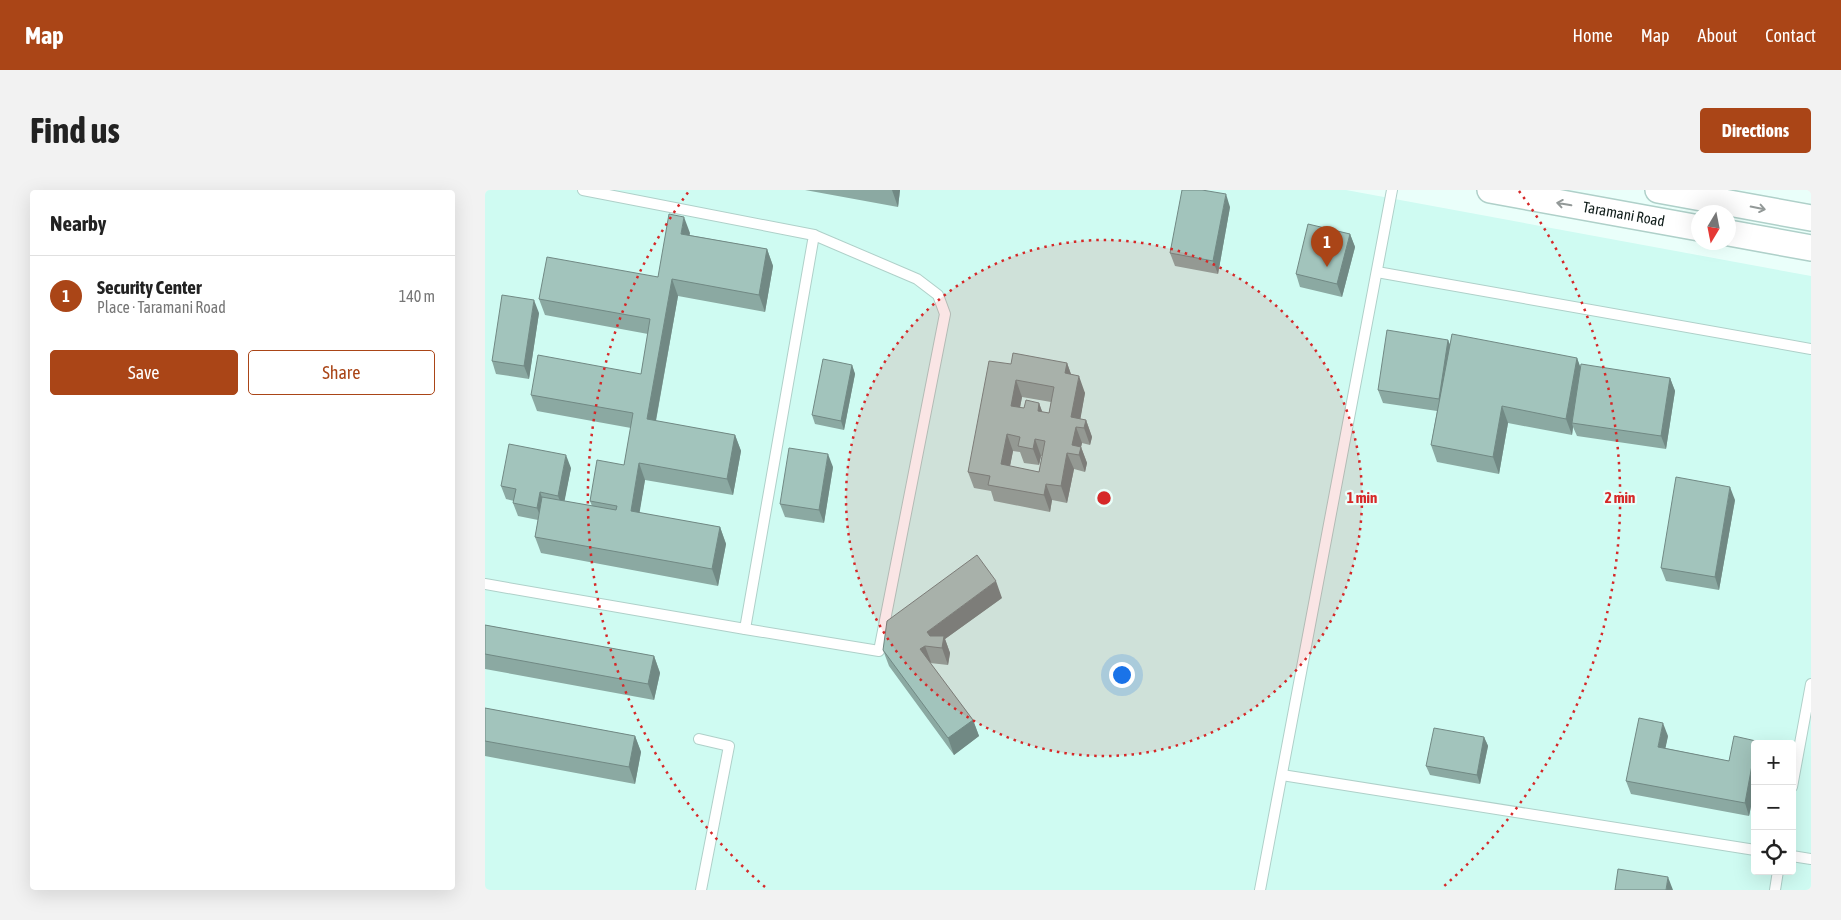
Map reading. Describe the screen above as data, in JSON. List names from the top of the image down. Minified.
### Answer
{"streets":{"street":["Taramani Road"]},"north":"bottom","page":{"header":"Map","nav":["Home","Map","About","Contact"],"buttons":["Directions",["Save","Share"]],"title":"Find us","heading":"Nearby","pins":"1","list":[{"mark":"1","name":"Security Center","note":"Place · Taramani Road","value":"140 m"}],"map_buttons":["+","−"]},"rings":["1 min","2 min"]}
